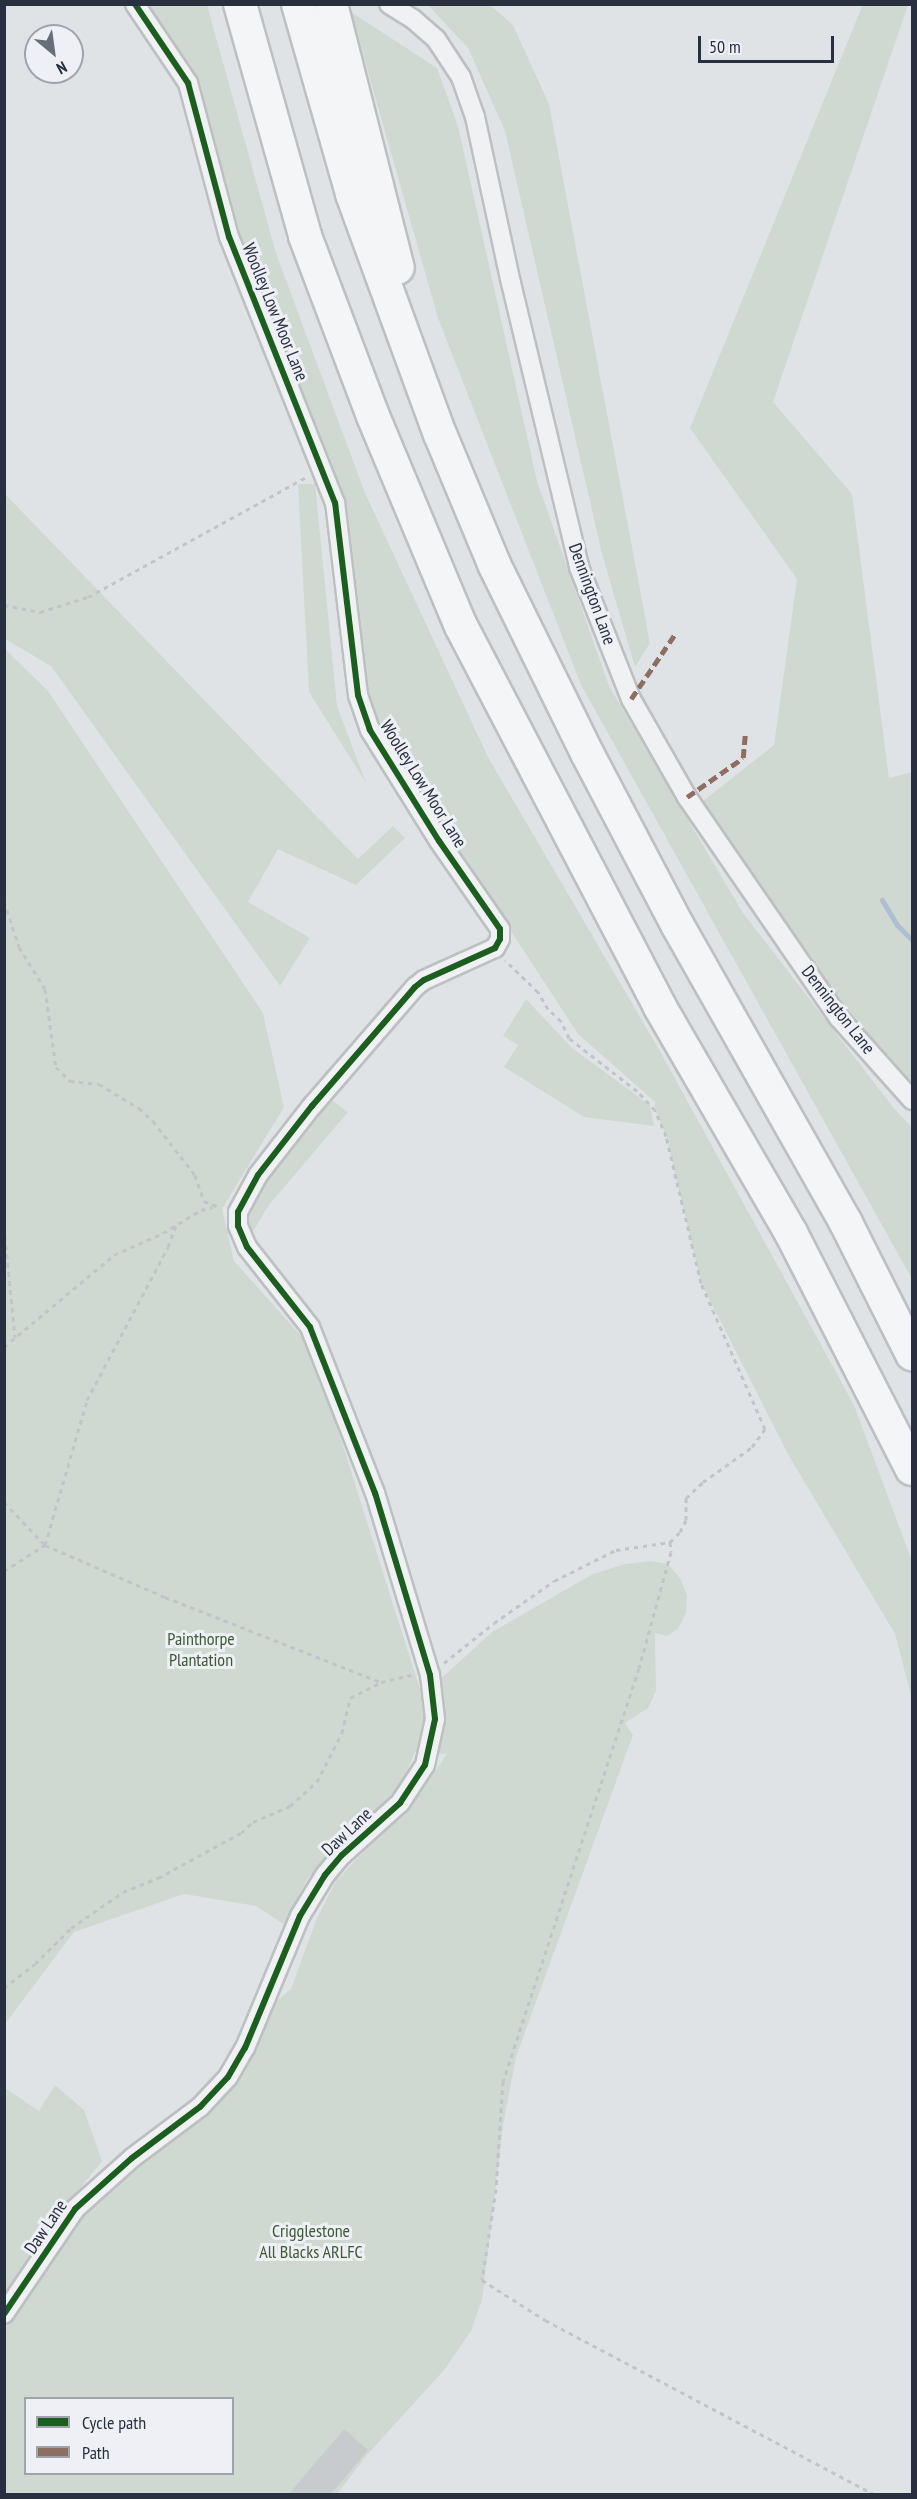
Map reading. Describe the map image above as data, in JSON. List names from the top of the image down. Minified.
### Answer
{"streets":{"street":["Woolley Low Moor Lane","Dennington Lane","Daw Lane"]},"parks":["Painthorpe Plantation","Crigglestone All Blacks ARLFC"],"legend":["Cycle path","Path"],"scale_bar":"50 m","north":"bottom right"}
